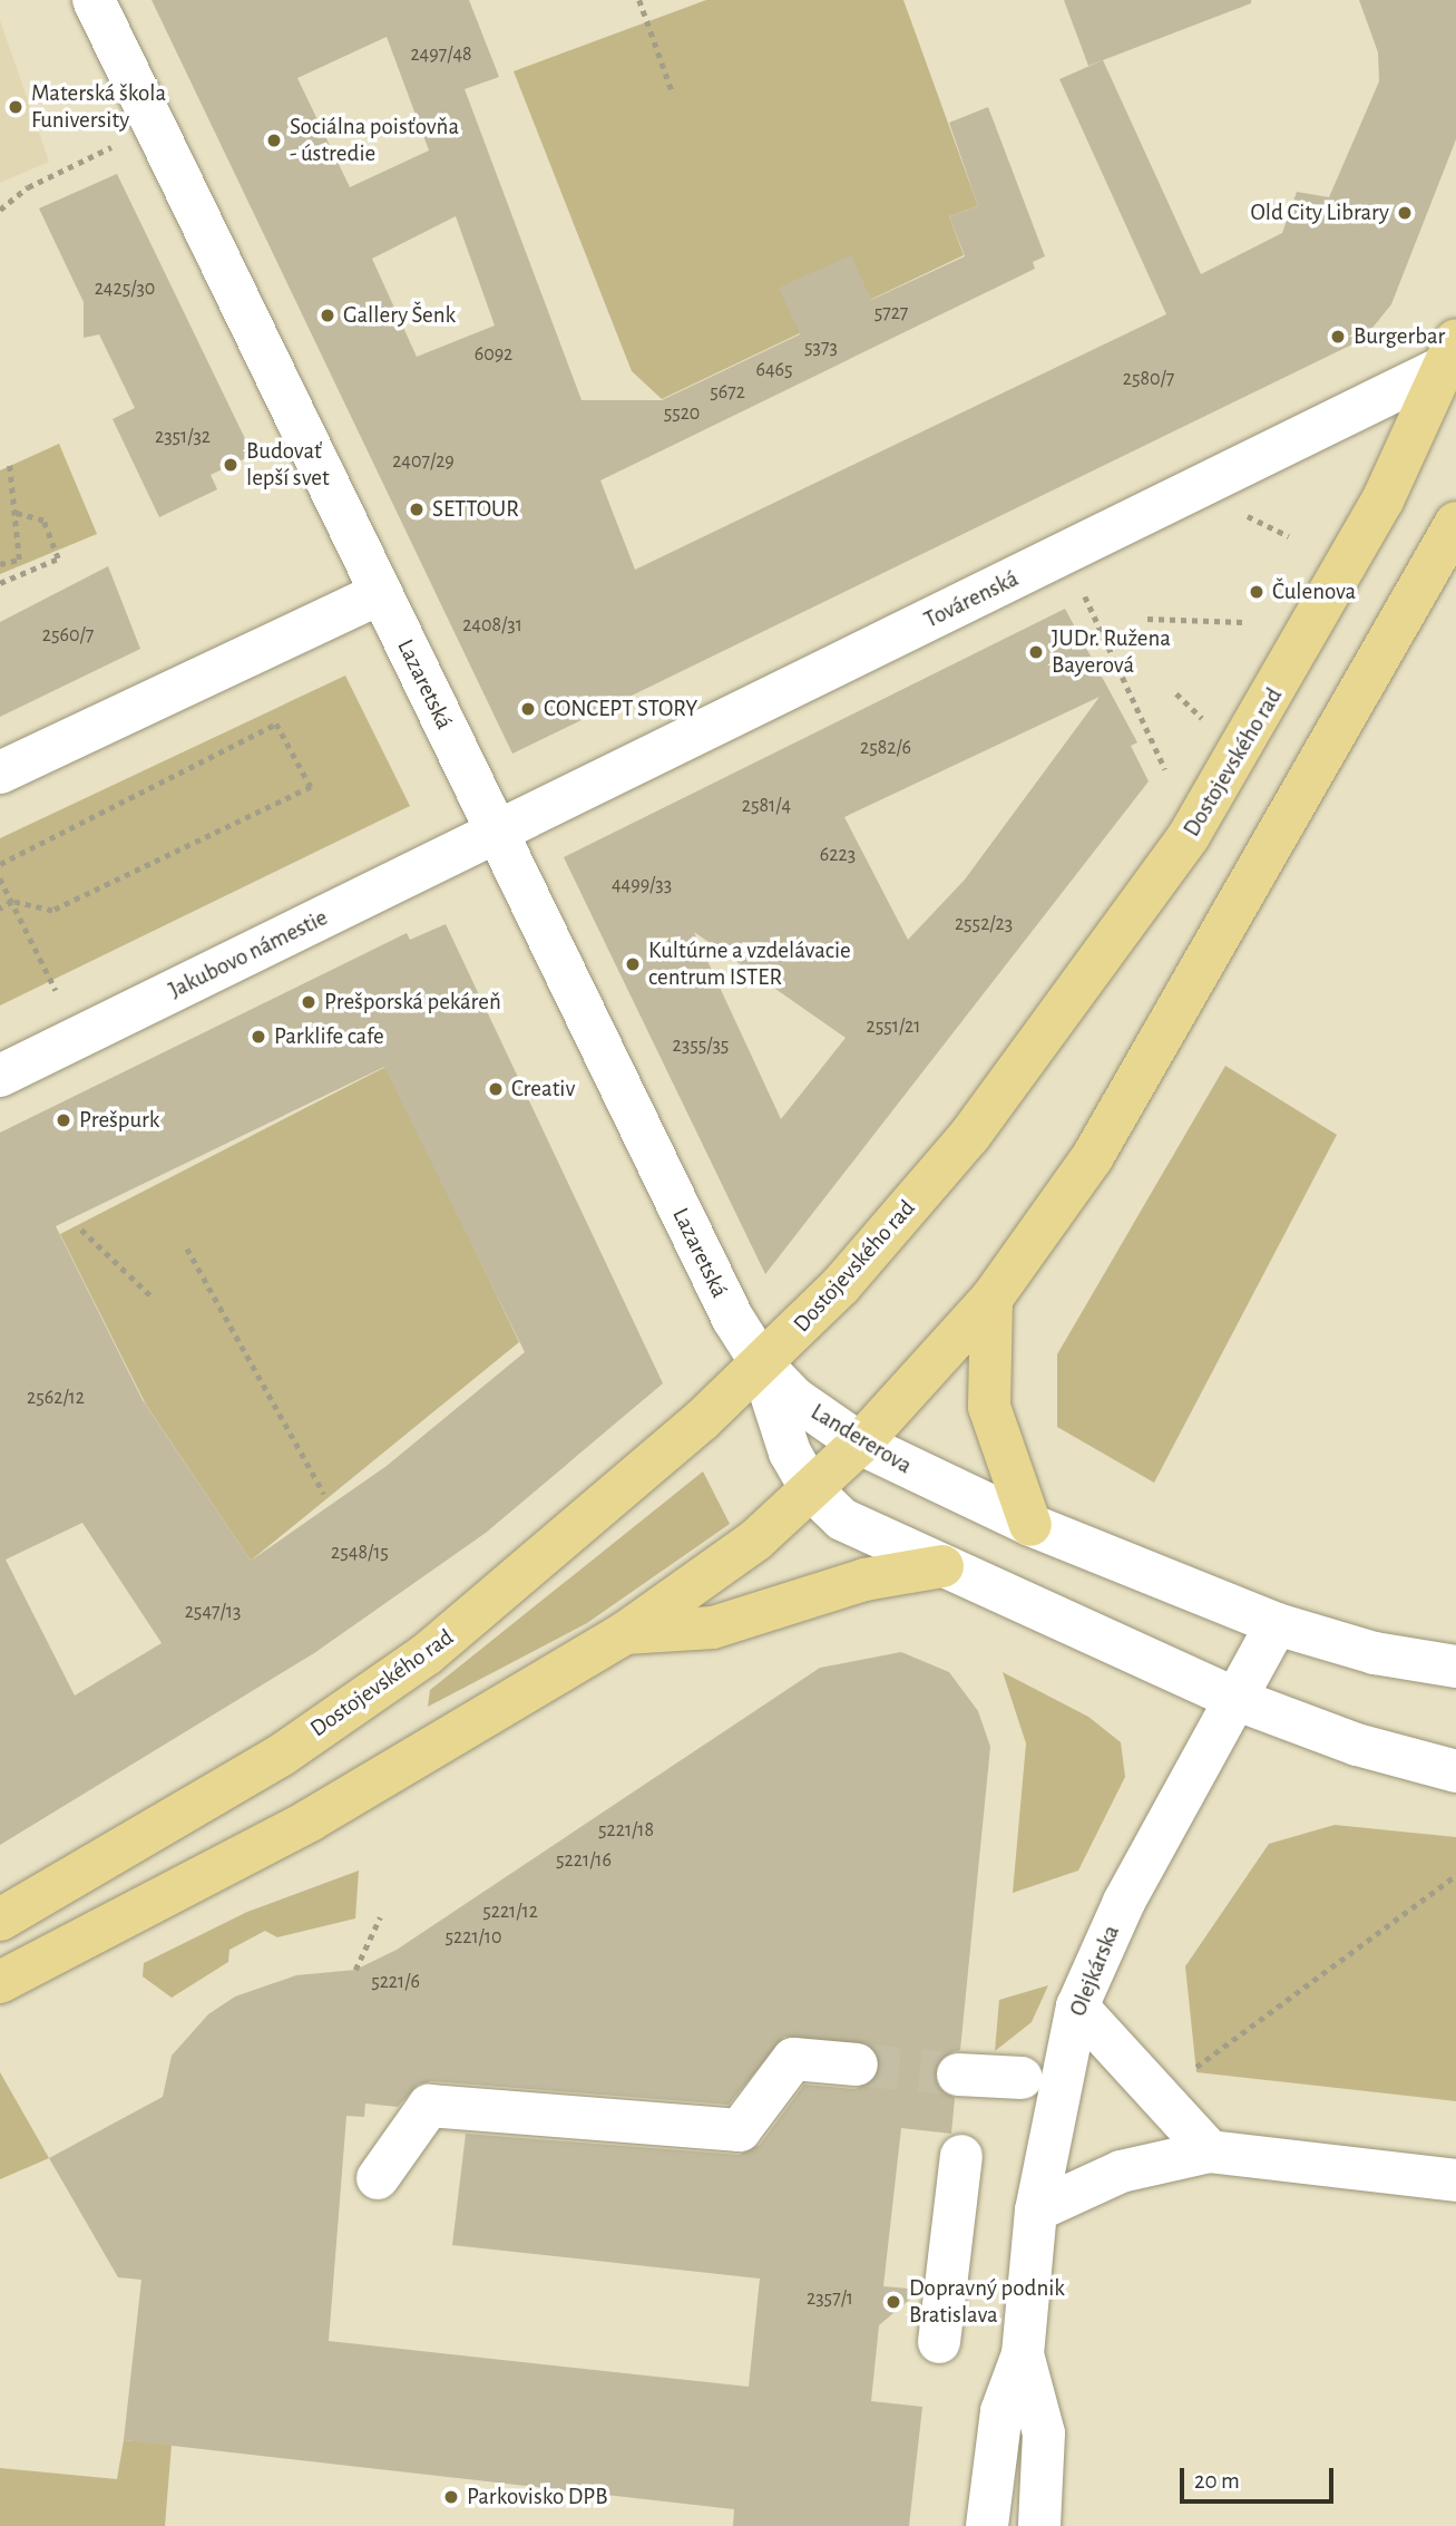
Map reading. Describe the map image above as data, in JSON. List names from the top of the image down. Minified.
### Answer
{"streets":{"main road":["Dostojevského rad"],"street":["Továrenská","Lazaretská","Jakubovo námestie","Landererova","Olejkárska"]},"crossings":[["Továrenská","Lazaretská"],["Továrenská","Dostojevského rad"],["Továrenská","Jakubovo námestie"],["Lazaretská","Dostojevského rad"],["Lazaretská","Jakubovo námestie"],["Lazaretská","Landererova"],["Dostojevského rad","Landererova"],["Landererova","Olejkárska"]],"places":["Materská škola Funiversity","Sociálna poisťovňa - ústredie","Old City Library","Gallery Šenk","Burgerbar","Budovať lepší svet","SETTOUR","Čulenova","JUDr. Ružena Bayerová","CONCEPT STORY","Kultúrne a vzdelávacie centrum ISTER","Prešporská pekáreň","Parklife cafe","Creativ","Prešpurk","Dopravný podnik Bratislava","Parkovisko DPB"],"house_numbers":["2497/48","2425/30","5727","5373","6092","6465","2580/7","5672","5520","2351/32","2407/29","2408/31","2560/7","2582/6","2581/4","6223","4499/33","2552/23","2551/21","2355/35","2562/12","2548/15","2547/13","5221/18","5221/16","5221/12","5221/10","5221/6","2357/1"],"scale_bar":"20 m"}
